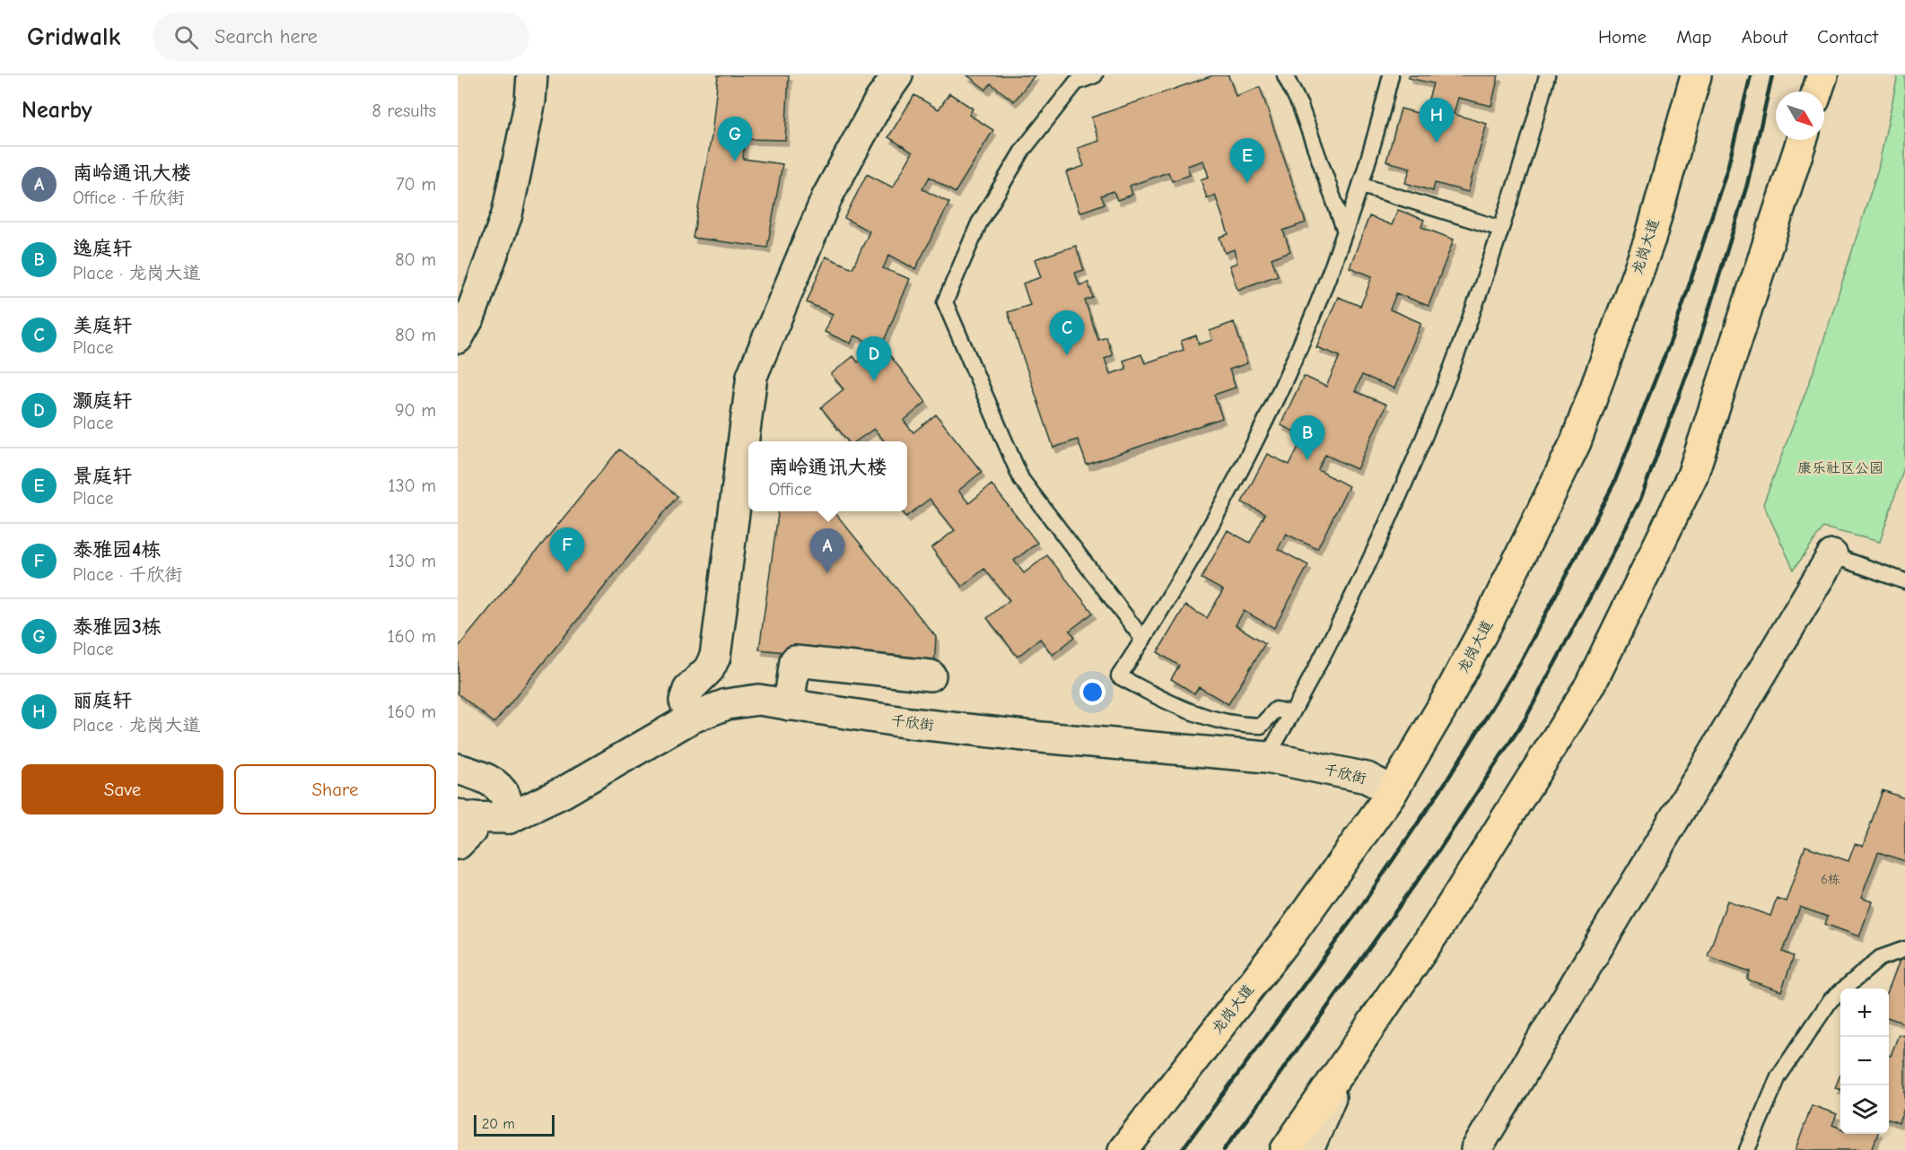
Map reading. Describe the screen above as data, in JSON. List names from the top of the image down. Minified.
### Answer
{"streets":{"highway":["龙岗大道"],"street":["千欣街"]},"crossings":[["龙岗大道","千欣街"]],"parks":["康乐社区公园"],"house_numbers":["6栋"],"scale_bar":"20 m","north":"bottom right","page":{"header":"Gridwalk","search":"Search here","nav":["Home","Map","About","Contact"],"heading":["Nearby","8 results"],"pins":["H","G","E","C","D","B","F","A"],"list":[{"mark":"A","name":"南岭通讯大楼","note":"Office · 千欣街","value":"70 m"},{"mark":"B","name":"逸庭轩","note":"Place · 龙岗大道","value":"80 m"},{"mark":"C","name":"美庭轩","note":"Place","value":"80 m"},{"mark":"D","name":"灏庭轩","note":"Place","value":"90 m"},{"mark":"E","name":"景庭轩","note":"Place","value":"130 m"},{"mark":"F","name":"泰雅园4栋","note":"Place · 千欣街","value":"130 m"},{"mark":"G","name":"泰雅园3栋","note":"Place","value":"160 m"},{"mark":"H","name":"丽庭轩","note":"Place · 龙岗大道","value":"160 m"}],"popup":["南岭通讯大楼","Office"],"buttons":["Save","Share"],"map_buttons":["+","−"],"scale":"20 m"}}
